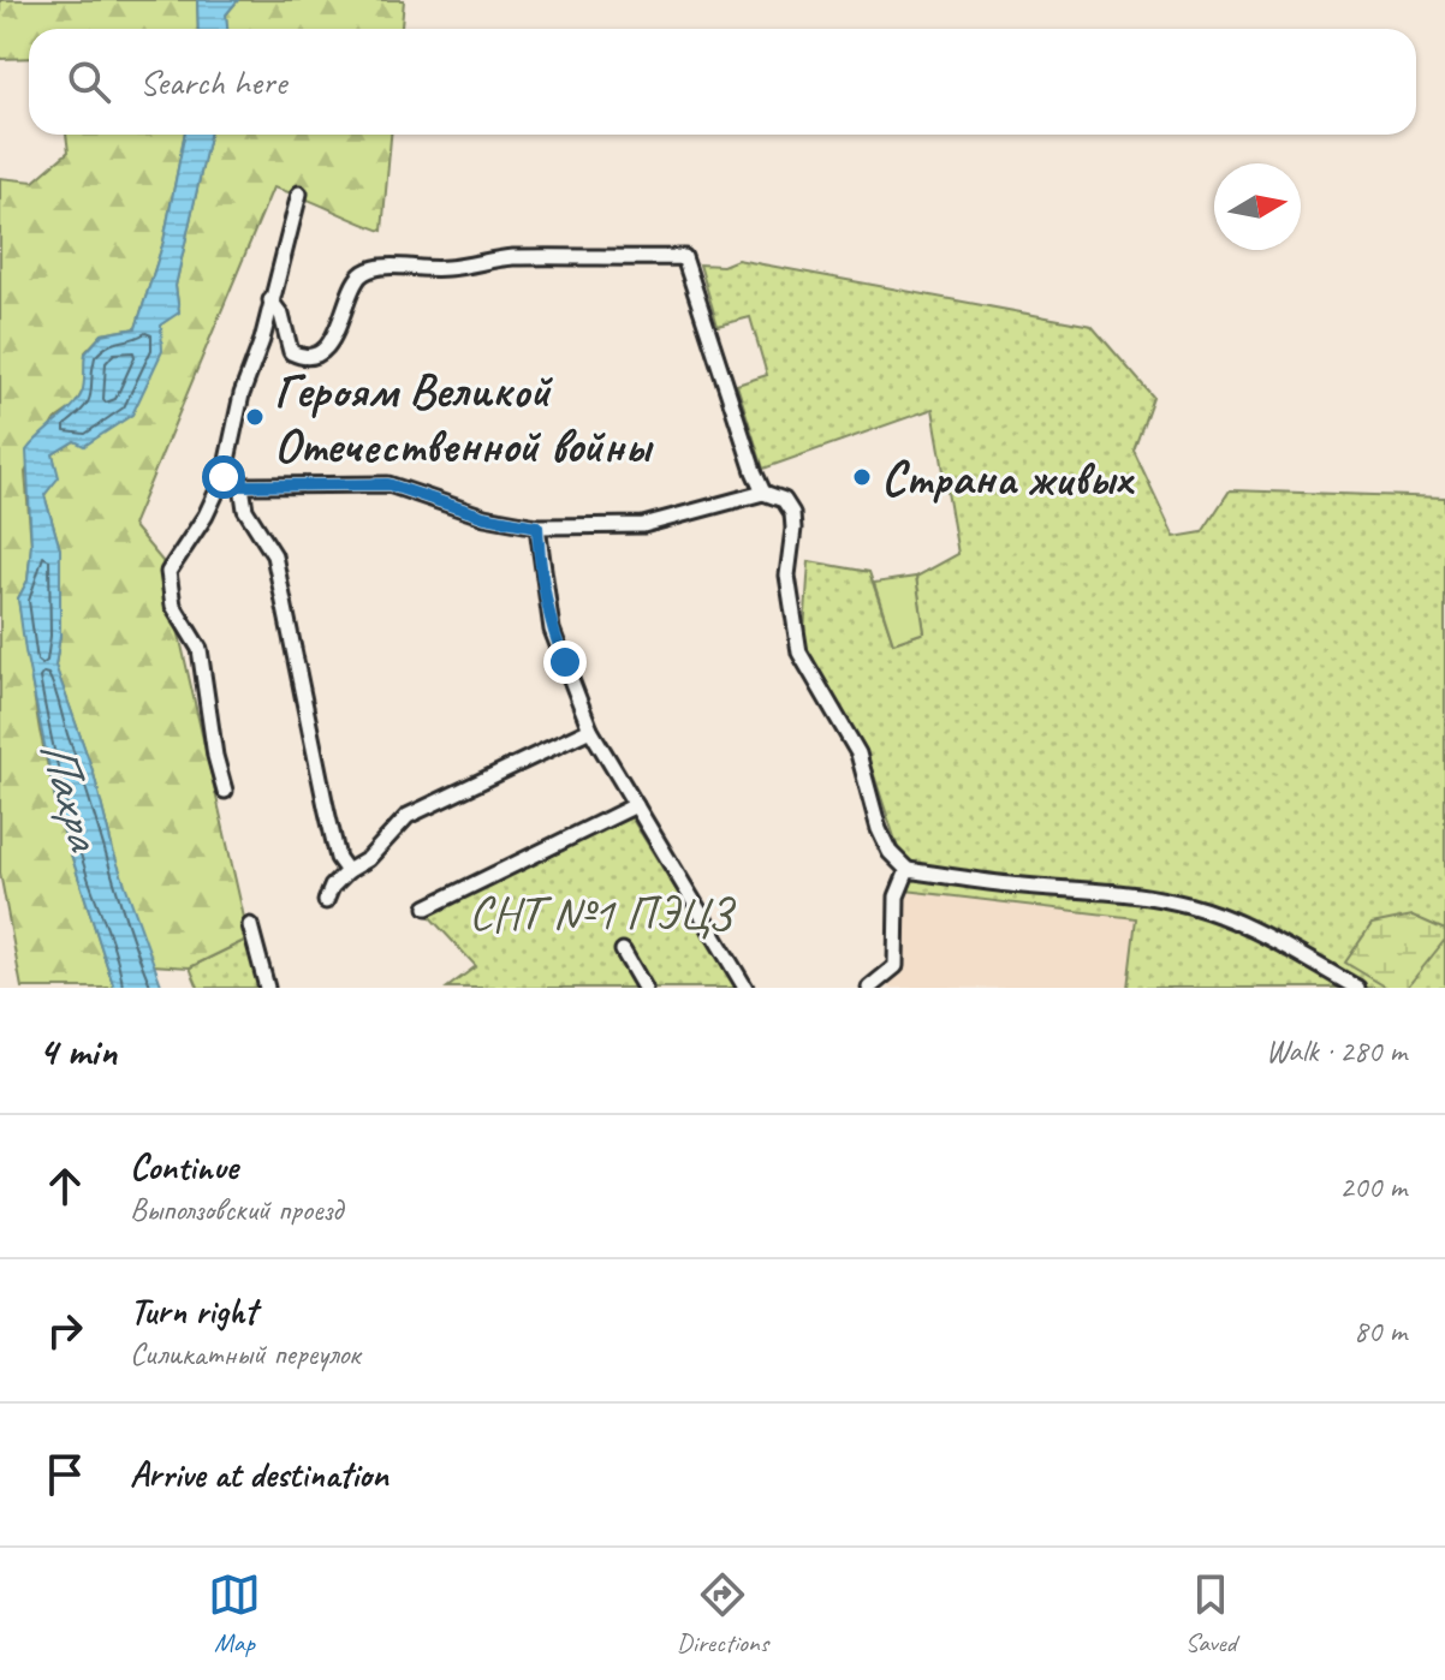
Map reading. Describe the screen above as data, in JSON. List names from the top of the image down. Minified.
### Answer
{"water":["Пахра"],"parks":["СНТ №1 ПЭЦЗ"],"places":["Героям Великой Отечественной войны","Страна живых"],"north":"right","page":{"search":"Search here","heading":["4 min","Walk · 280 m"],"list":[["Continue","Выползовский проезд","200 m"],["Turn right","Силикатный переулок","80 m"],"Arrive at destination"],"nav":["Map","Directions","Saved"]}}
